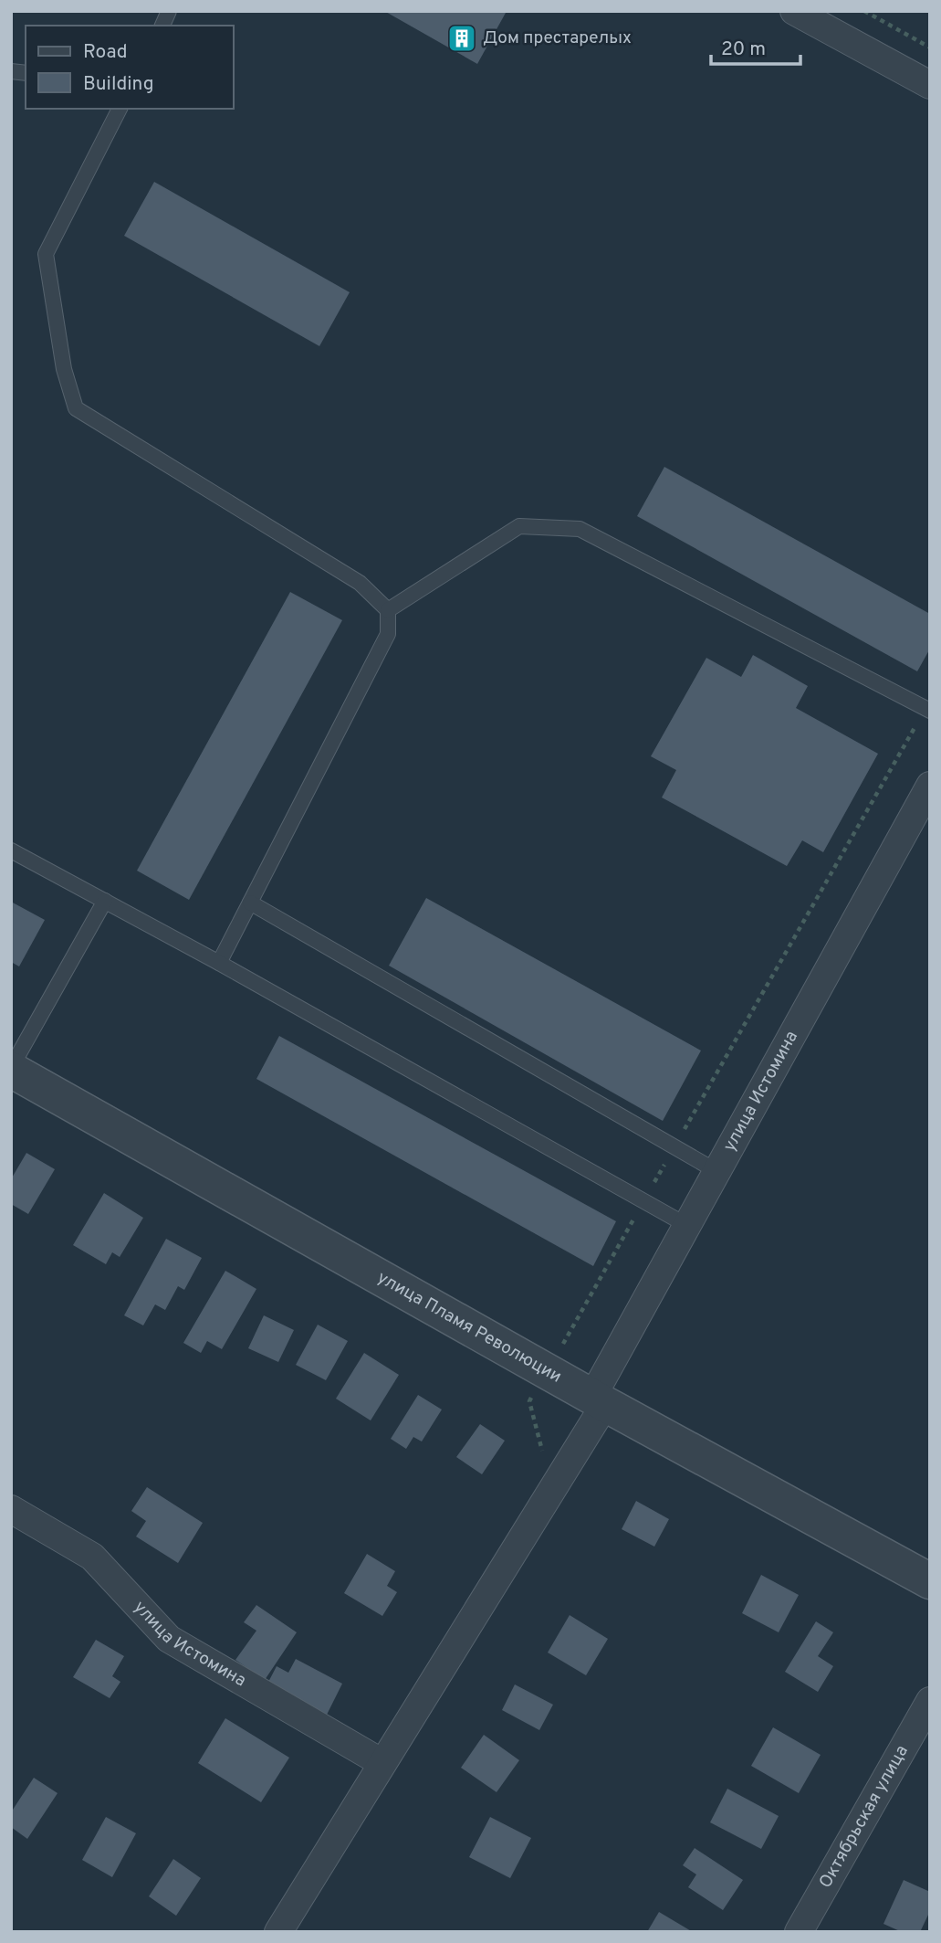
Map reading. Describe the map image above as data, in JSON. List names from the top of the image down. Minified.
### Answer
{"streets":{"street":["улица Истомина","улица Пламя Революции","Октябрьская улица"]},"crossings":[["улица Истомина","улица Пламя Революции"]],"places":{"building":["Дом престарелых"]},"legend":["Road","Building"],"scale_bar":"20 m"}
